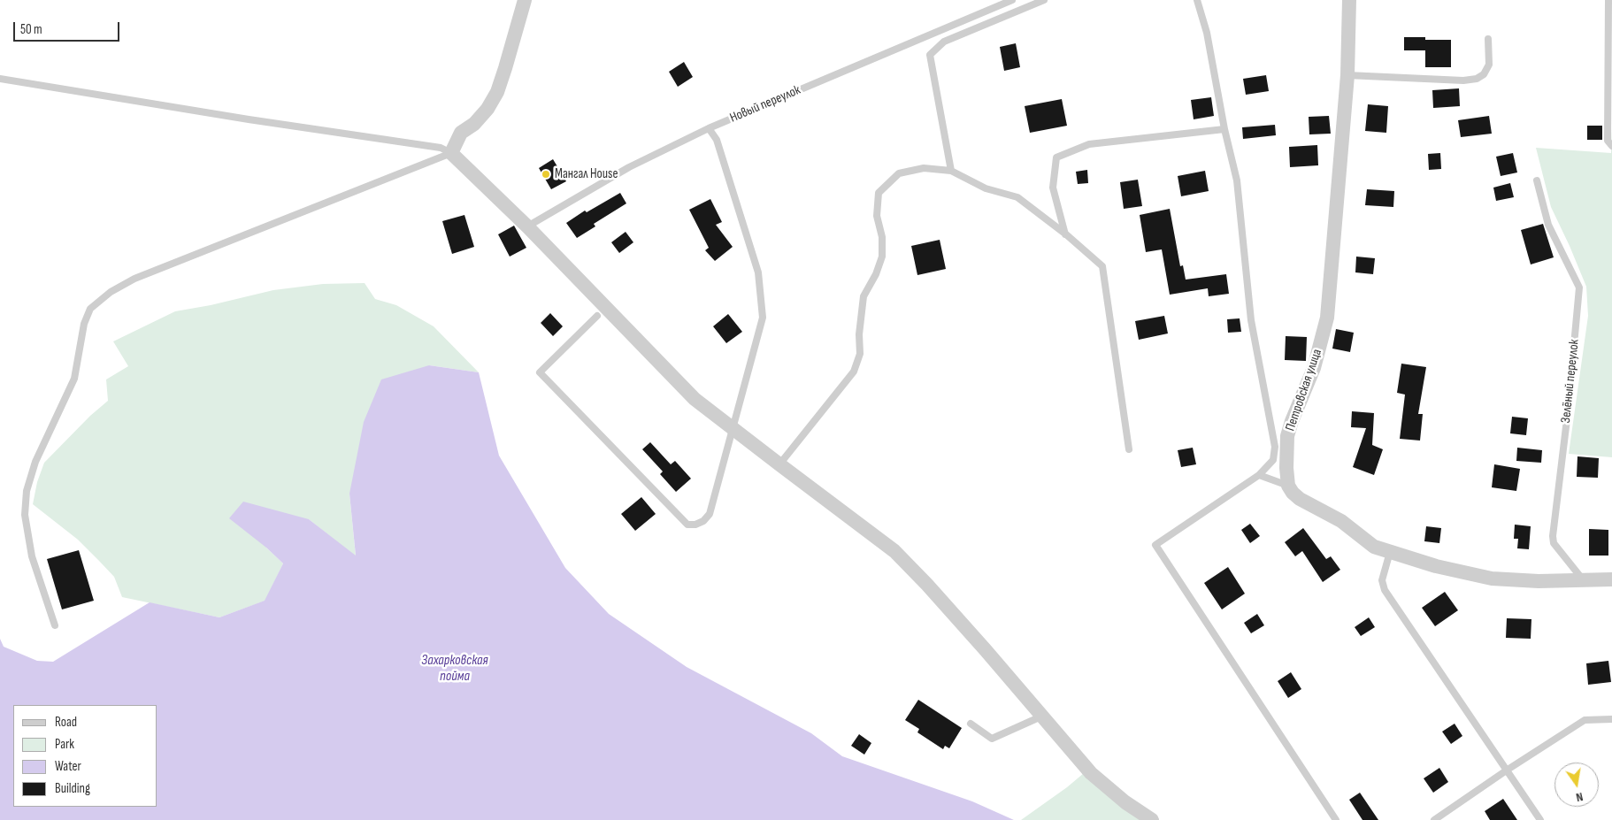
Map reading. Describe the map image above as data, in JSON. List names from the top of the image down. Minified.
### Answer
{"streets":{"street":["Петровская улица"],"lane":["Новый переулок","Зелёный переулок"]},"water":["Захарковская пойма"],"places":["Мангал House"],"legend":["Road","Park","Water","Building"],"scale_bar":"50 m","north":"bottom"}
